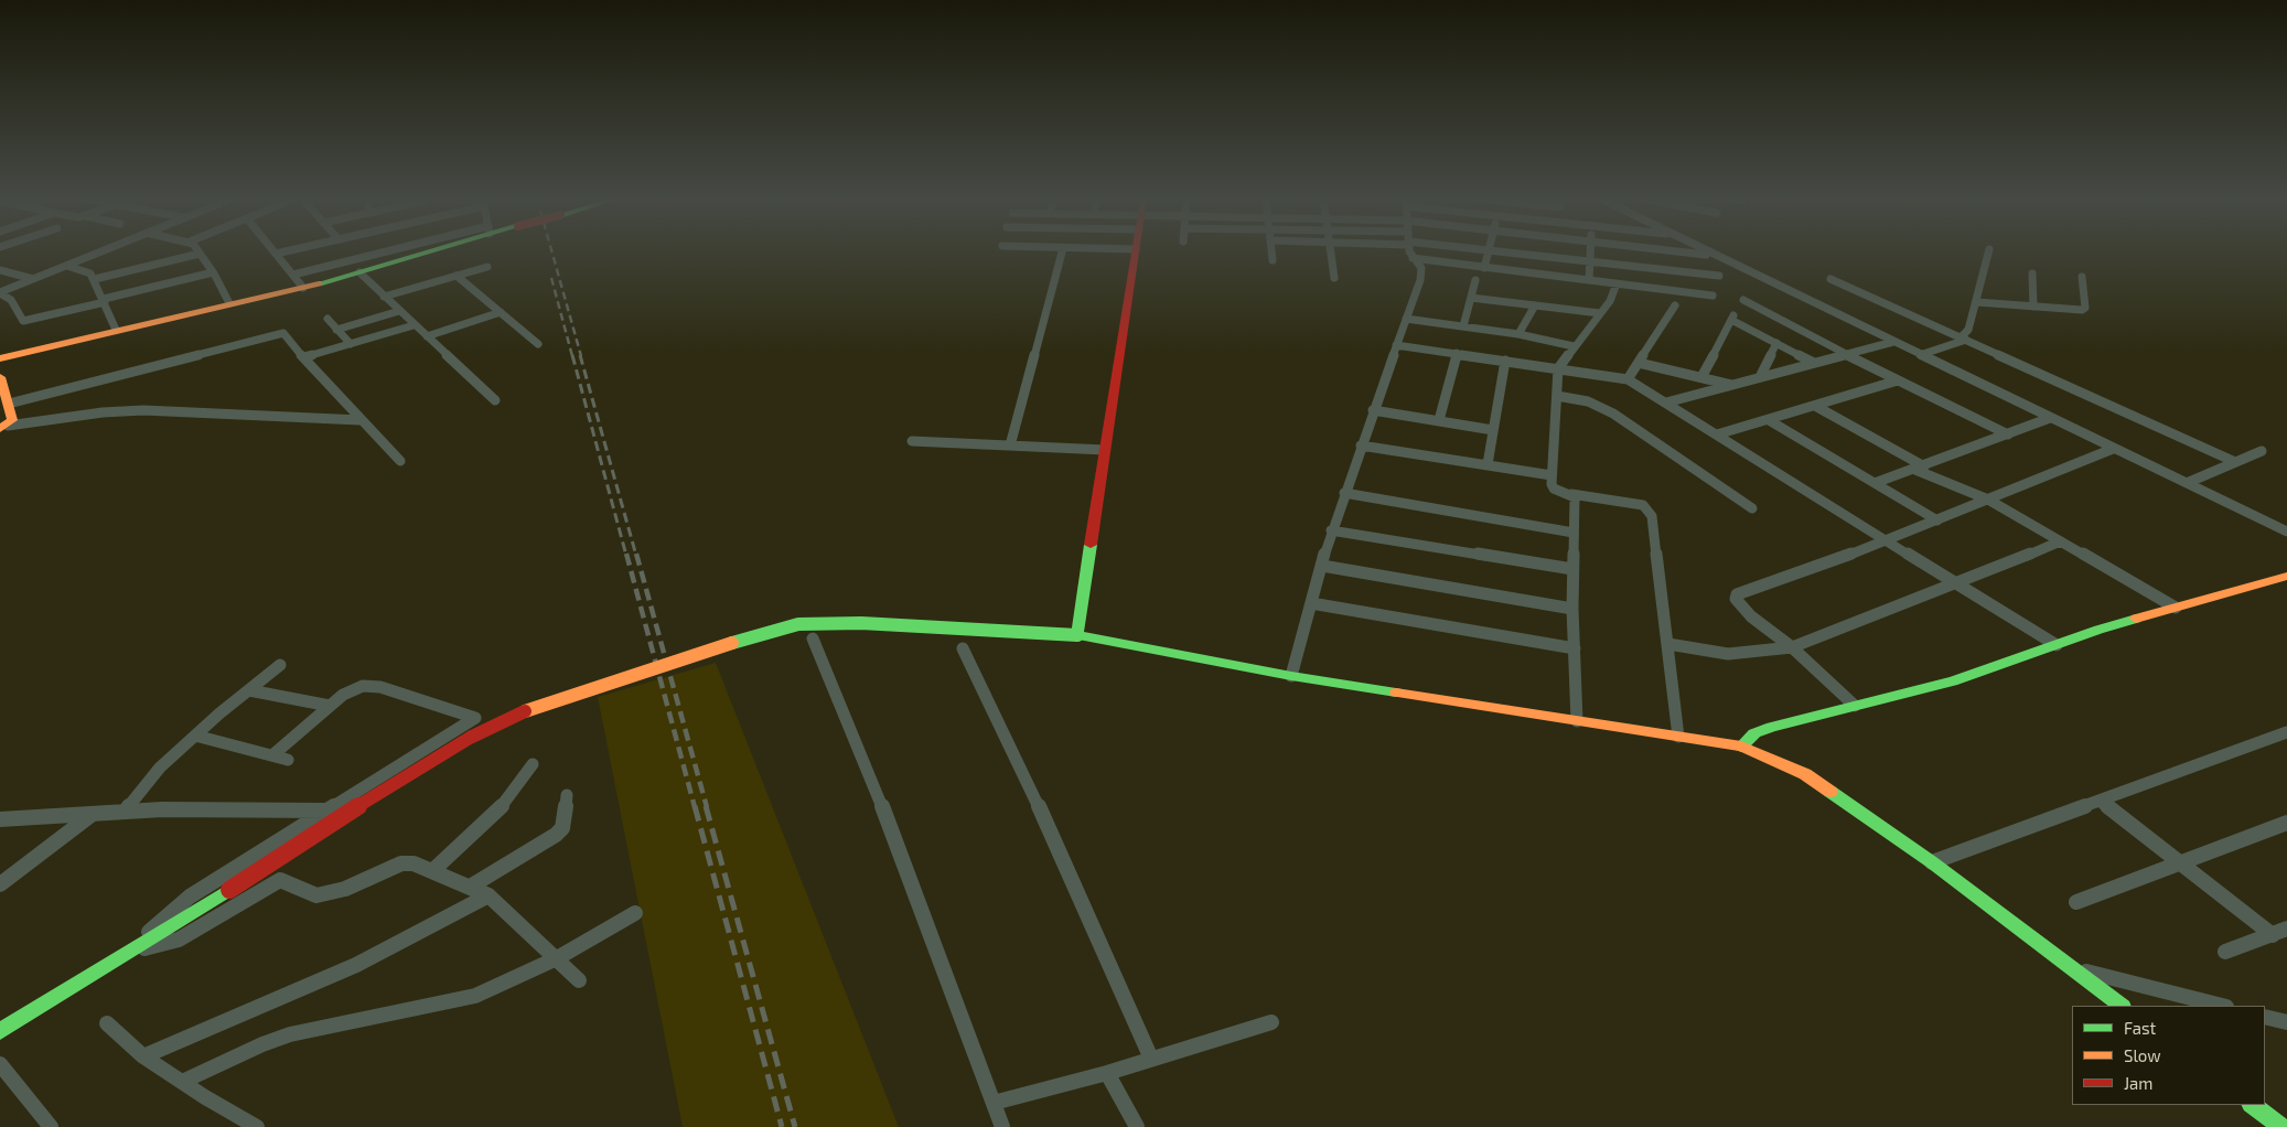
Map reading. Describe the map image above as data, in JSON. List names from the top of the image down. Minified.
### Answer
{"legend":["Fast","Slow","Jam"]}
